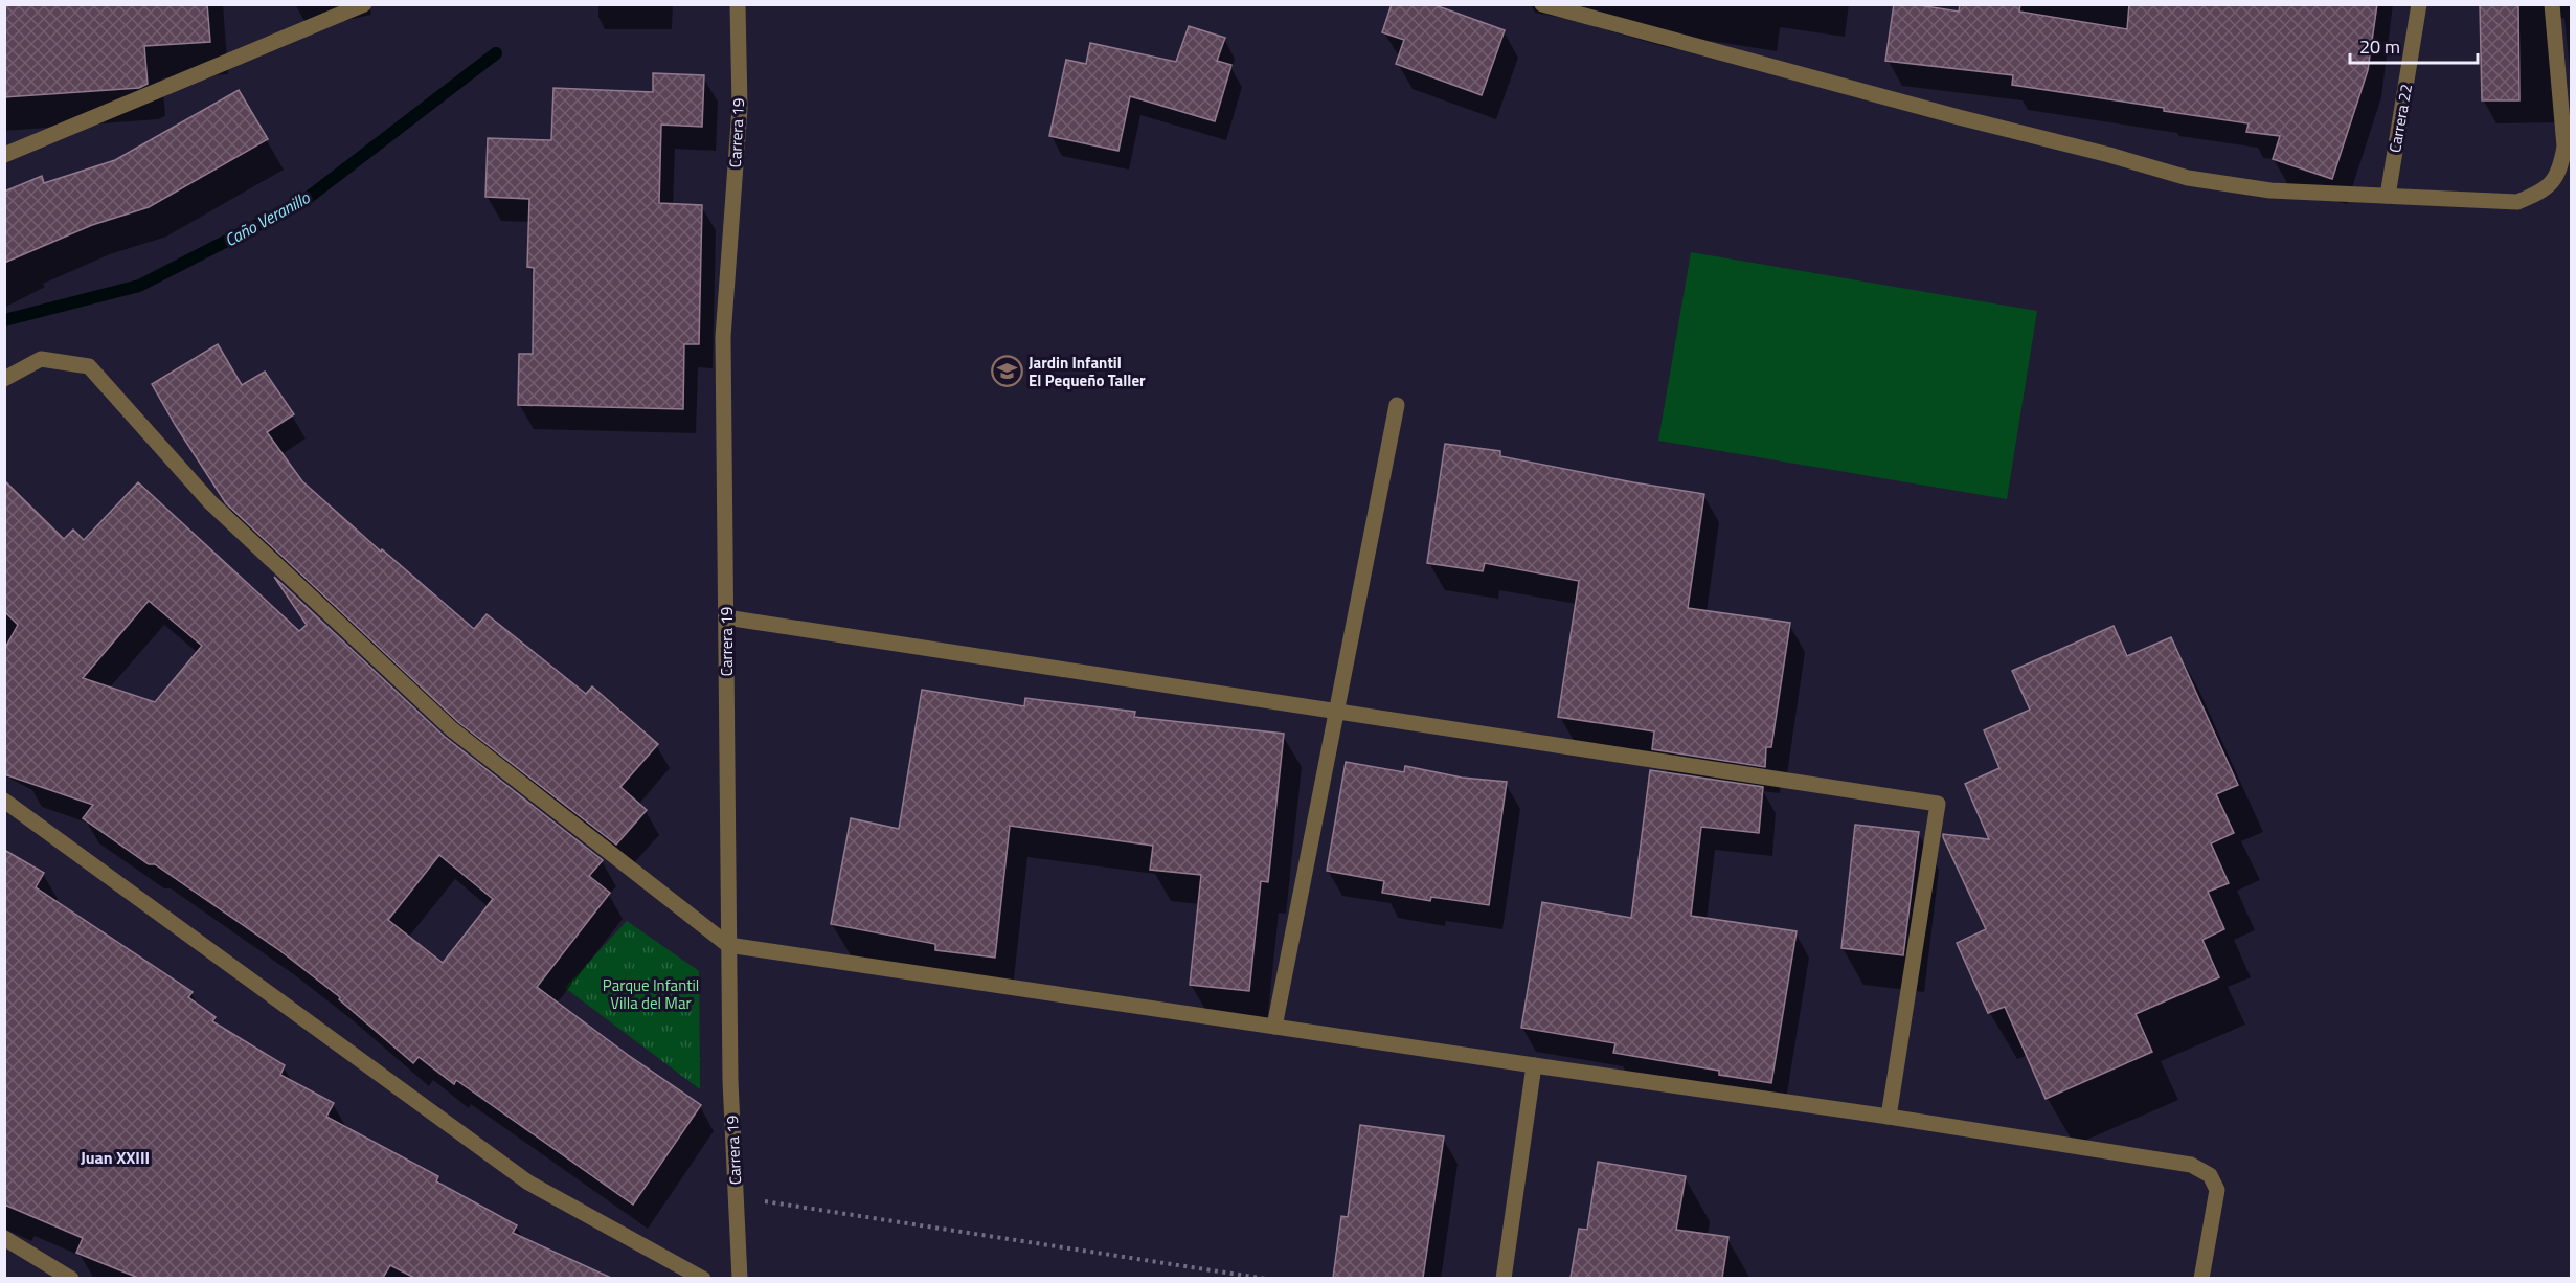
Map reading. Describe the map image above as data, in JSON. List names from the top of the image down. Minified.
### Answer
{"streets":{"street":["Carrera 22","Carrera 19"]},"districts":["Juan XXIII"],"water":["Caño Veranillo"],"parks":["Parque Infantil Villa del Mar"],"places":{"school or university":["Jardin Infantil El Pequeño Taller"]},"scale_bar":"20 m"}
